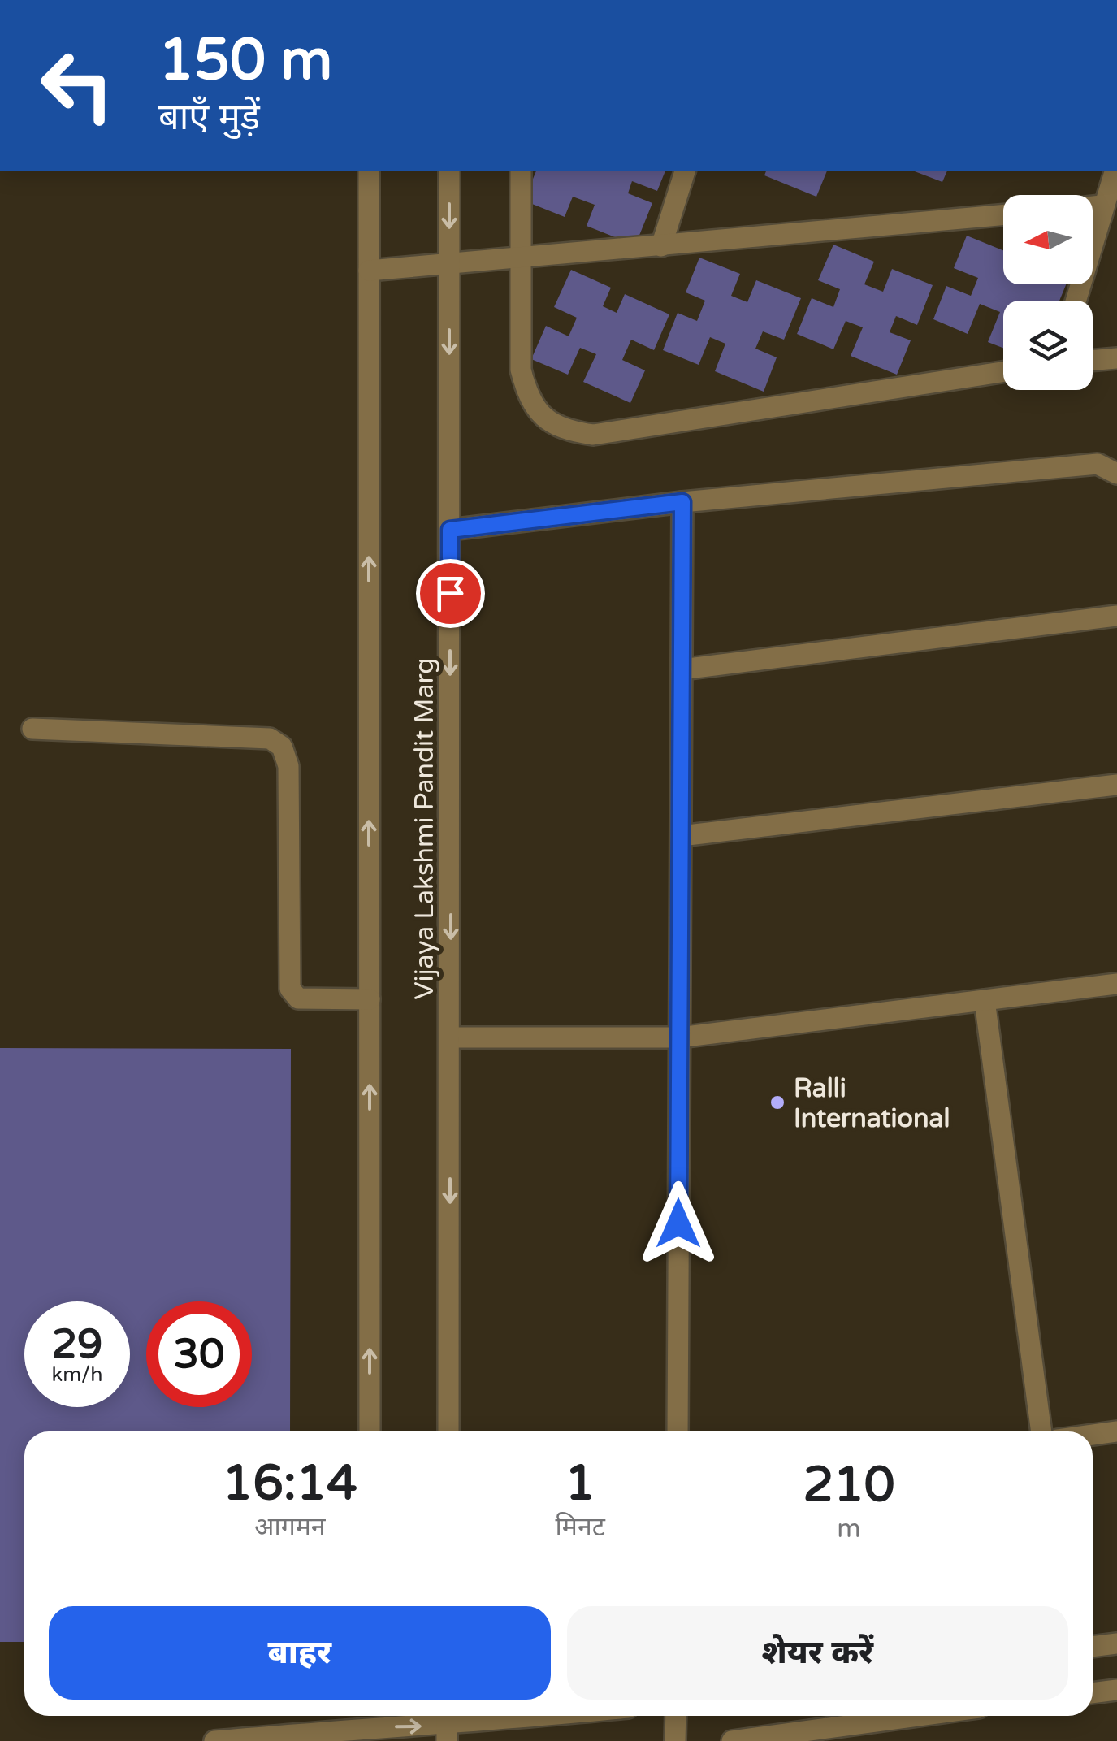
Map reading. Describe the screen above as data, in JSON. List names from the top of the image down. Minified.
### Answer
{"streets":{"street":["Vijaya Lakshmi Pandit Marg"]},"places":["Ralli International"],"north":"left","page":{"turn":["150 m","बाएँ मुड़ें"],"speed":"29 km/h","limit":"30","eta":["16:14","आगमन","1","मिनट","210","m"],"buttons":["बाहर","शेयर करें"]}}
